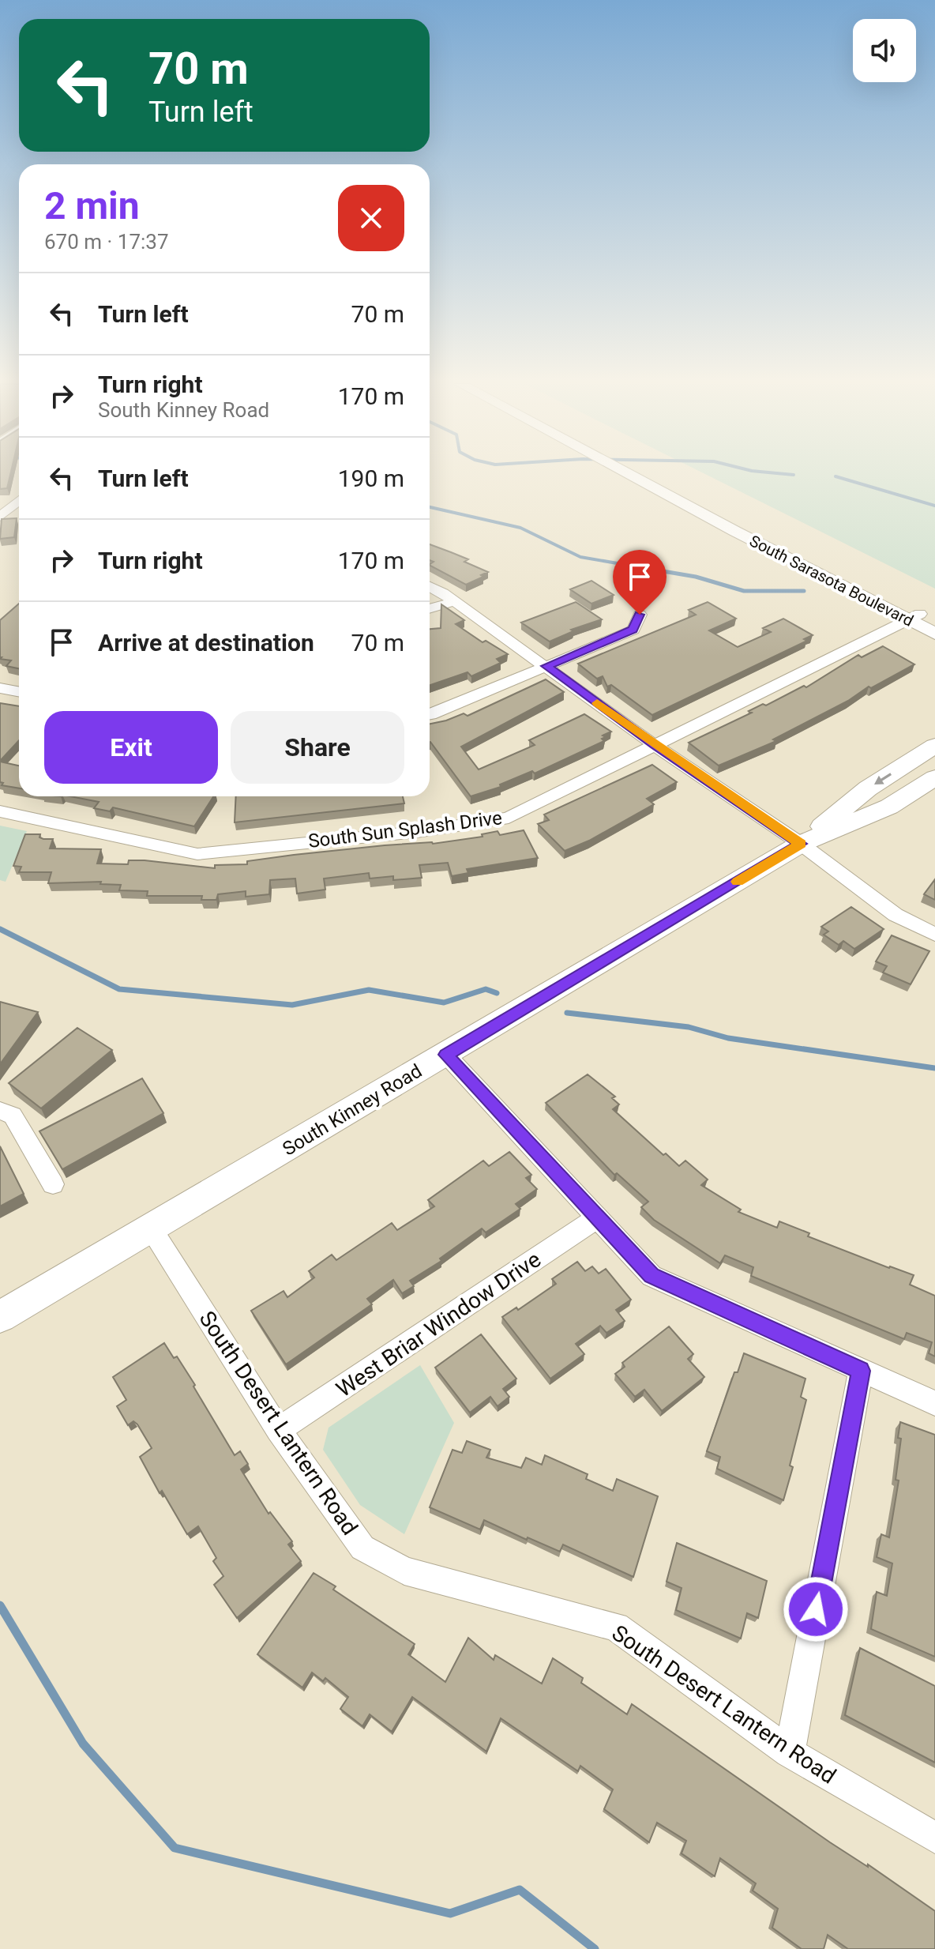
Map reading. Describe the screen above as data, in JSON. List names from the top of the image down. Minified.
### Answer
{"streets":{"main road":["South Kinney Road"],"street":["South Sarasota Boulevard","South Sun Splash Drive","West Briar Window Drive","South Desert Lantern Road"]},"crossings":[["South Sarasota Boulevard","South Sun Splash Drive"],["South Kinney Road","South Desert Lantern Road"],["West Briar Window Drive","South Desert Lantern Road"]],"page":{"turn":["70 m","Turn left"],"heading":["2 min","670 m · 17:37"],"list":[{"name":"Turn left","value":"70 m"},{"name":"Turn right","note":"South Kinney Road","value":"170 m"},{"name":"Turn left","value":"190 m"},{"name":"Turn right","value":"170 m"},{"name":"Arrive at destination","value":"70 m"}],"buttons":["Exit","Share"]}}
